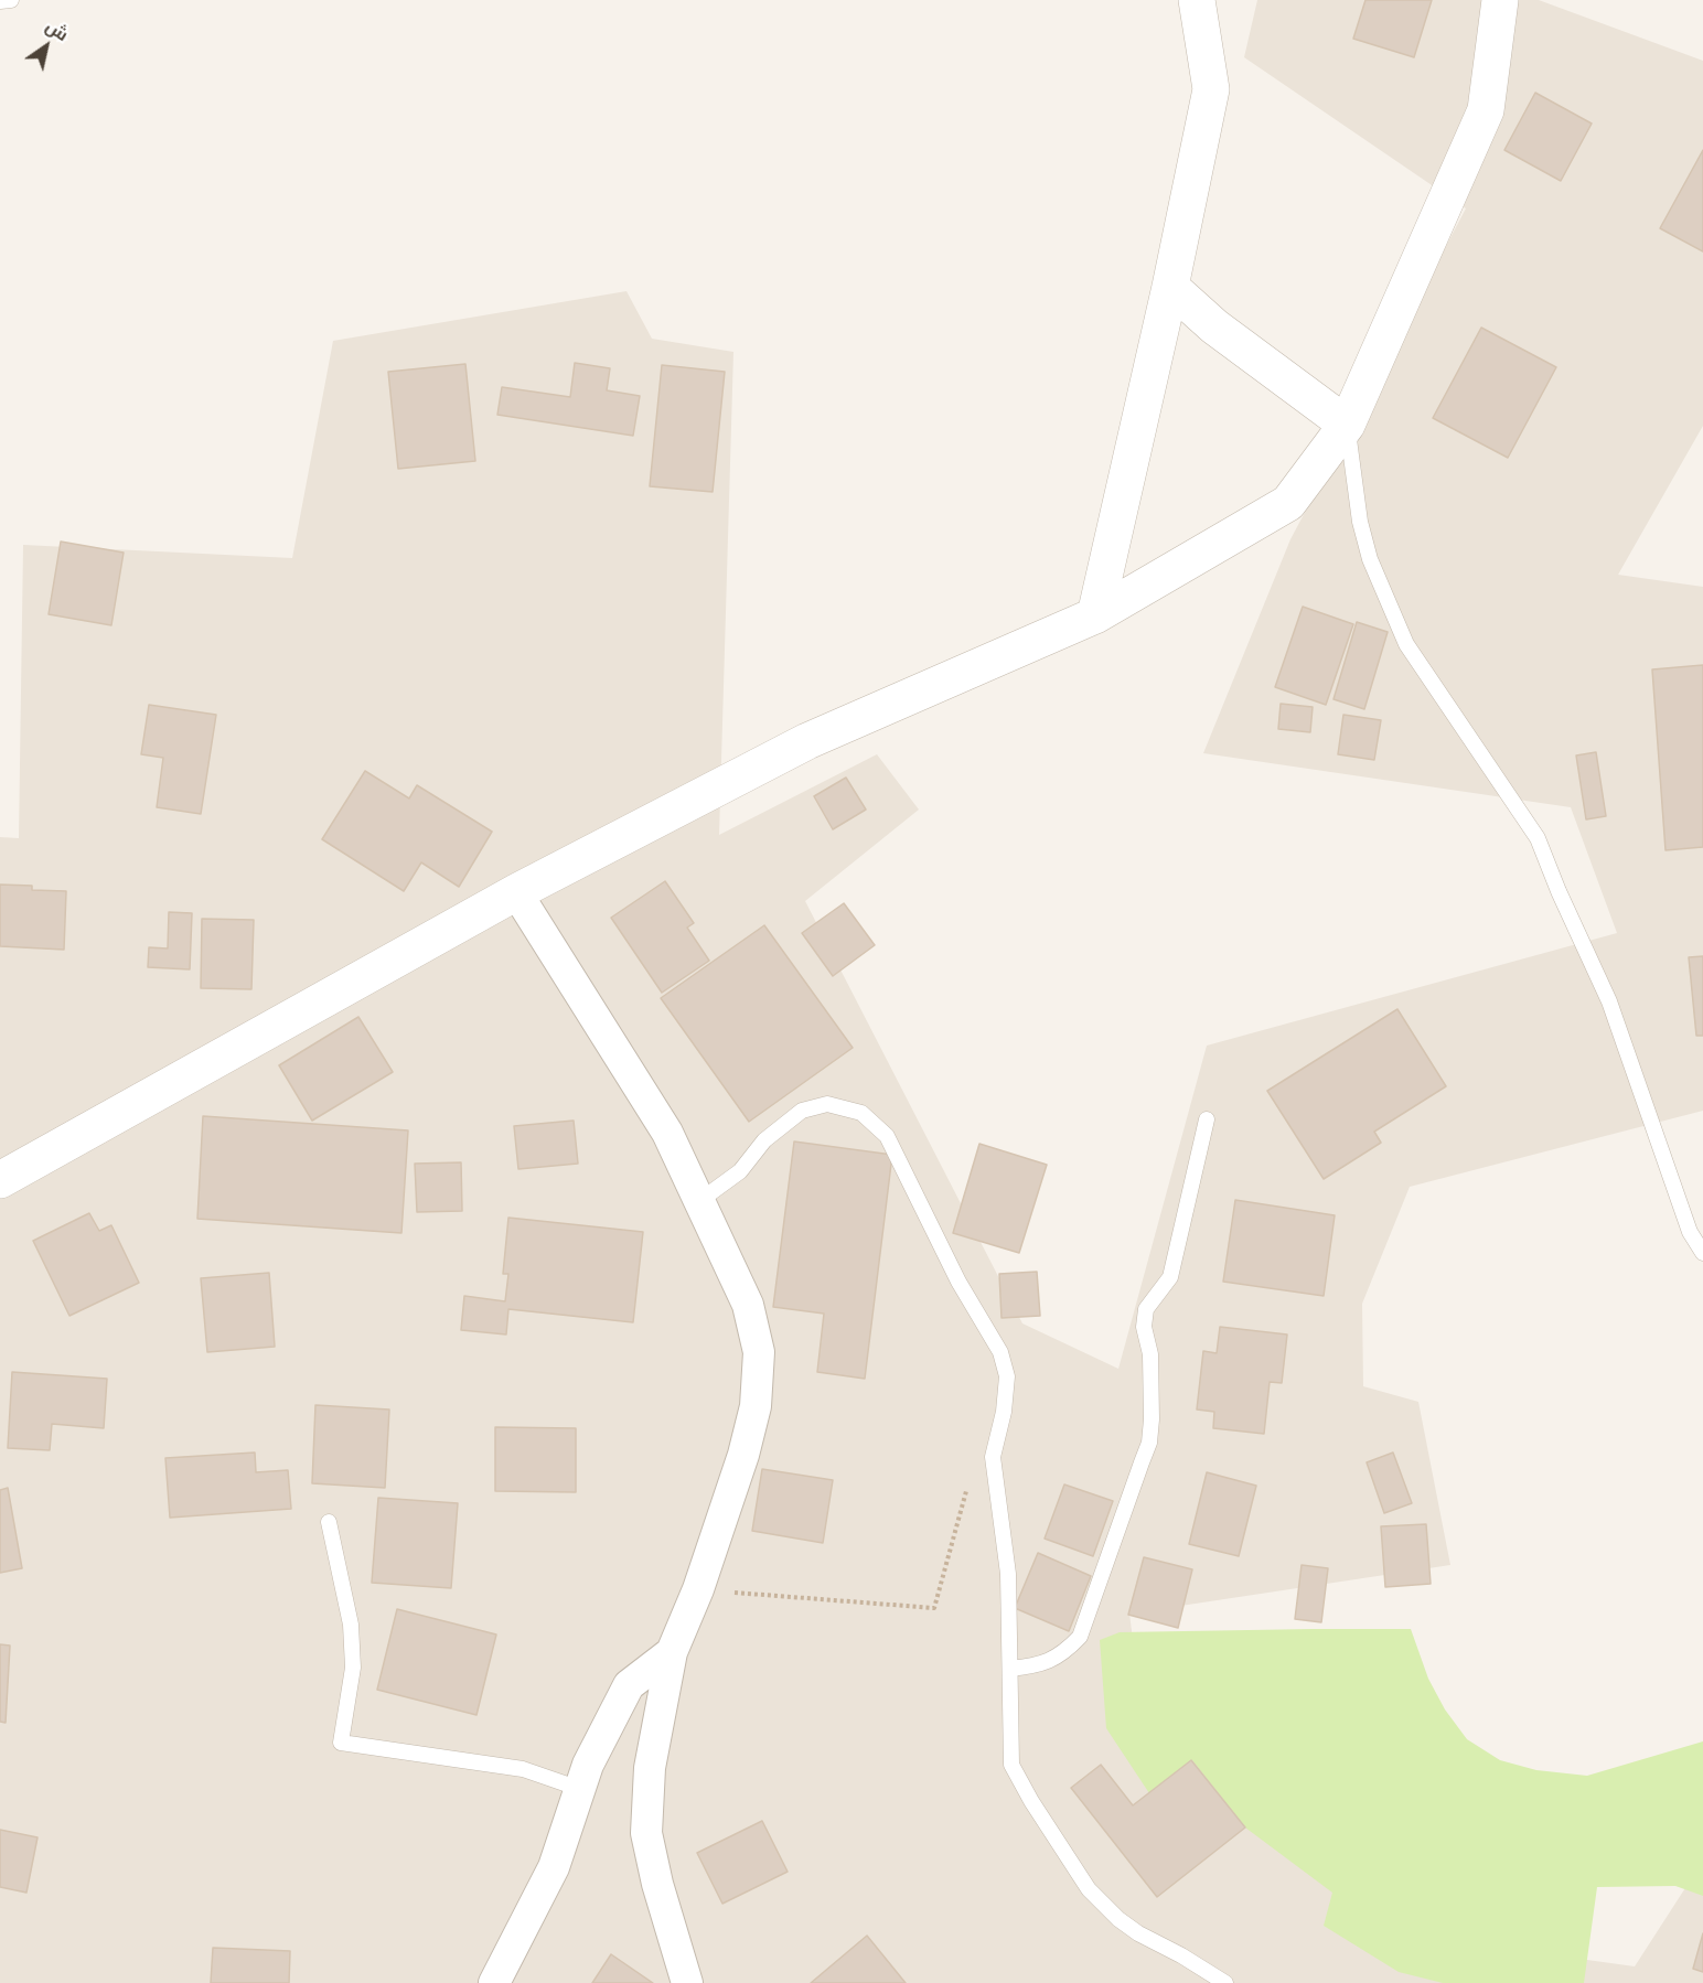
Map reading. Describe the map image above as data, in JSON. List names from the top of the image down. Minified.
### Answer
{"north":"top right"}
